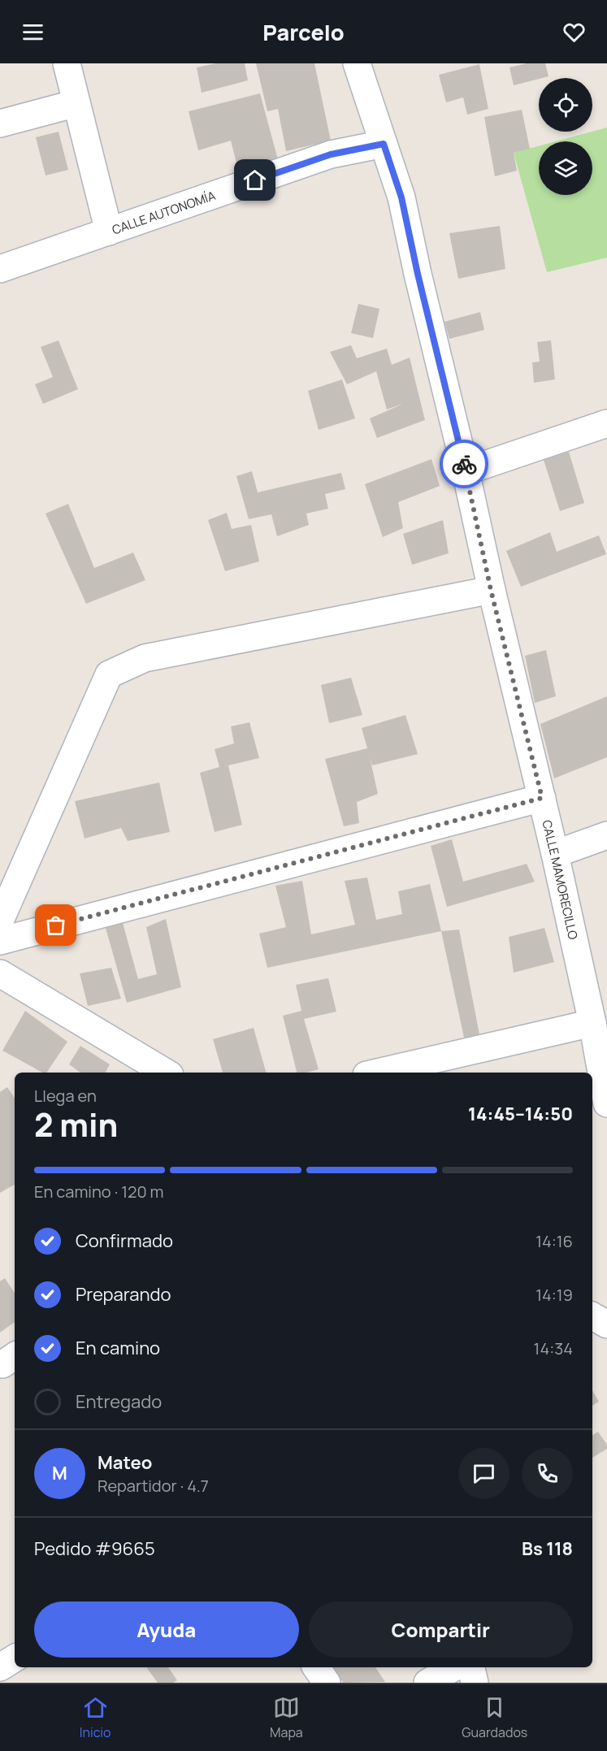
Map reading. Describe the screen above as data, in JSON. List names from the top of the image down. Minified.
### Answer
{"streets":{"street":["CALLE AUTONOMÍA","CALLE MAMORECILLO"]},"crossings":[["CALLE AUTONOMÍA","CALLE MAMORECILLO"]],"page":{"header":"Parcelo","heading":["2 min","Llega en","14:45–14:50"],"panel":["Mateo","Repartidor · 4.7","Pedido #9665","Bs 118"],"bar":"En camino · 120 m","list":[["Confirmado","14:16"],["Preparando","14:19"],["En camino","14:34"],"Entregado"],"round":"M","buttons":["Ayuda","Compartir"],"tabs":["Inicio","Mapa","Guardados"]}}
